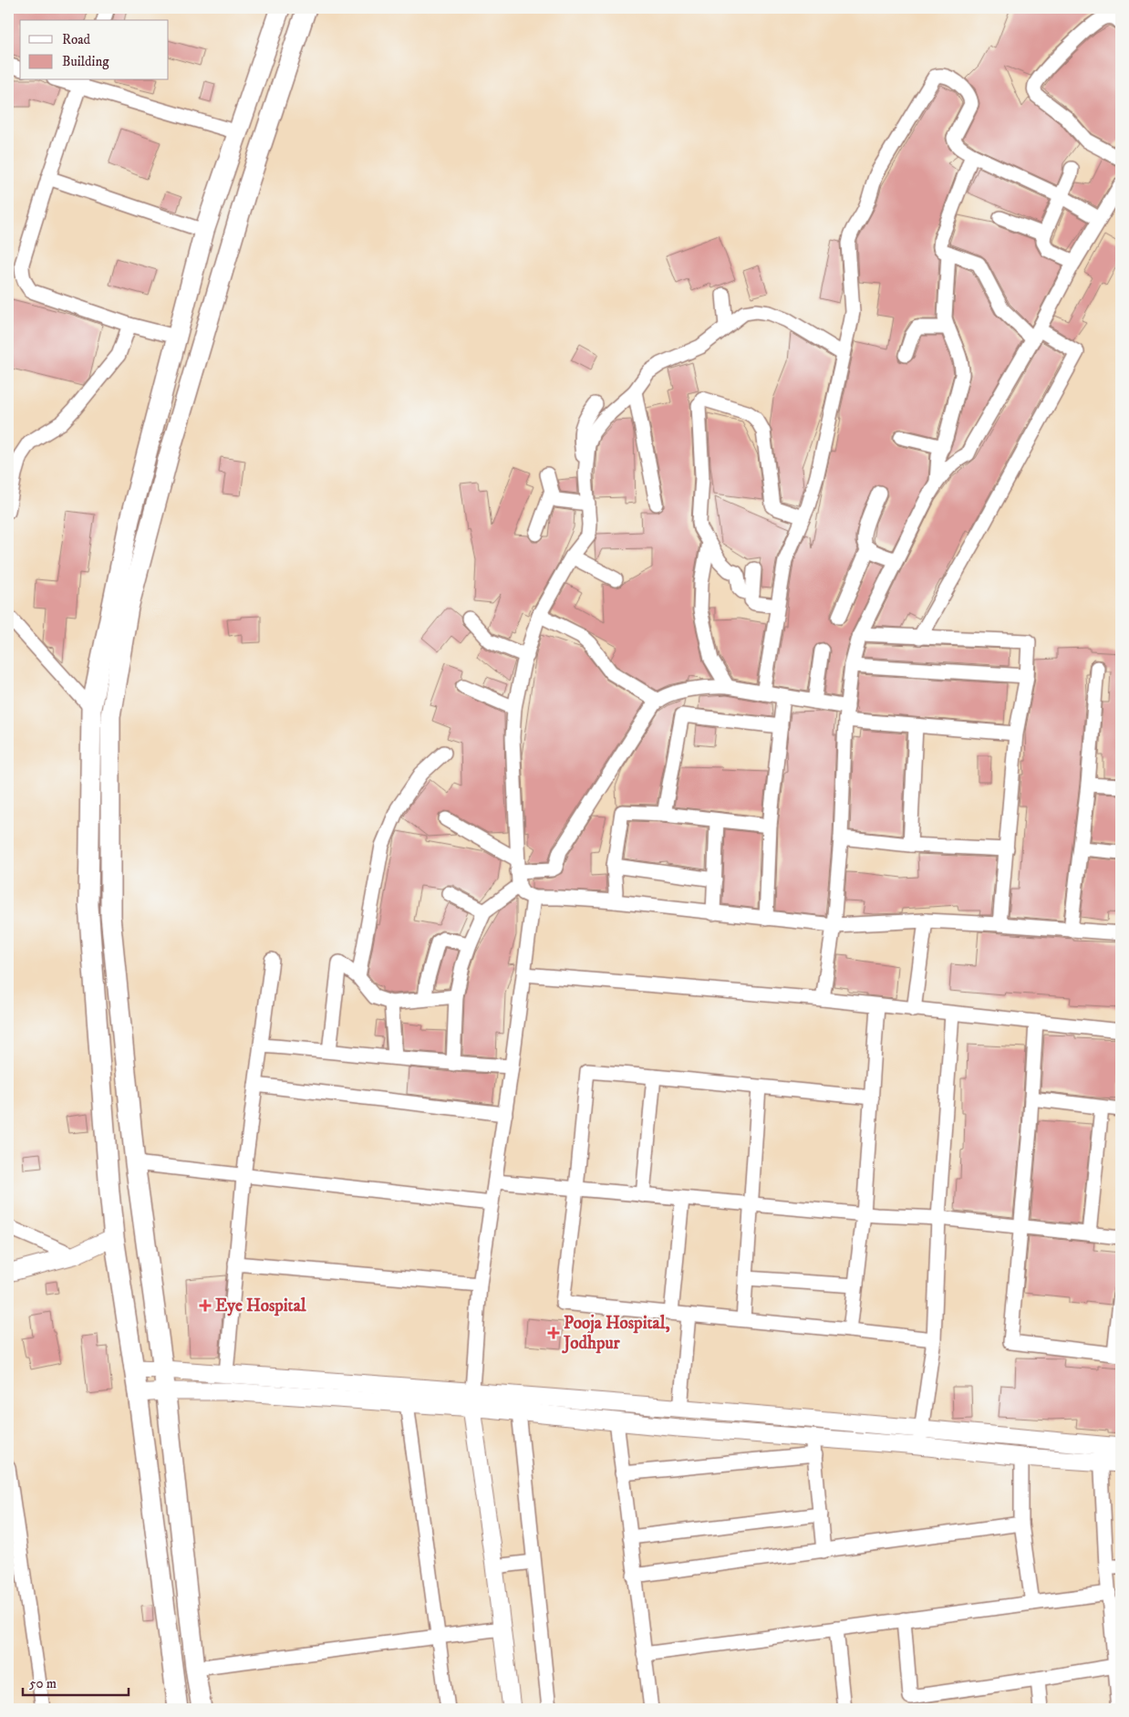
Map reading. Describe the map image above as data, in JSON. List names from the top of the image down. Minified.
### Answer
{"places":{"health":["Eye Hospital","Pooja Hospital, Jodhpur"]},"legend":["Road","Building"],"scale_bar":"50 m"}
